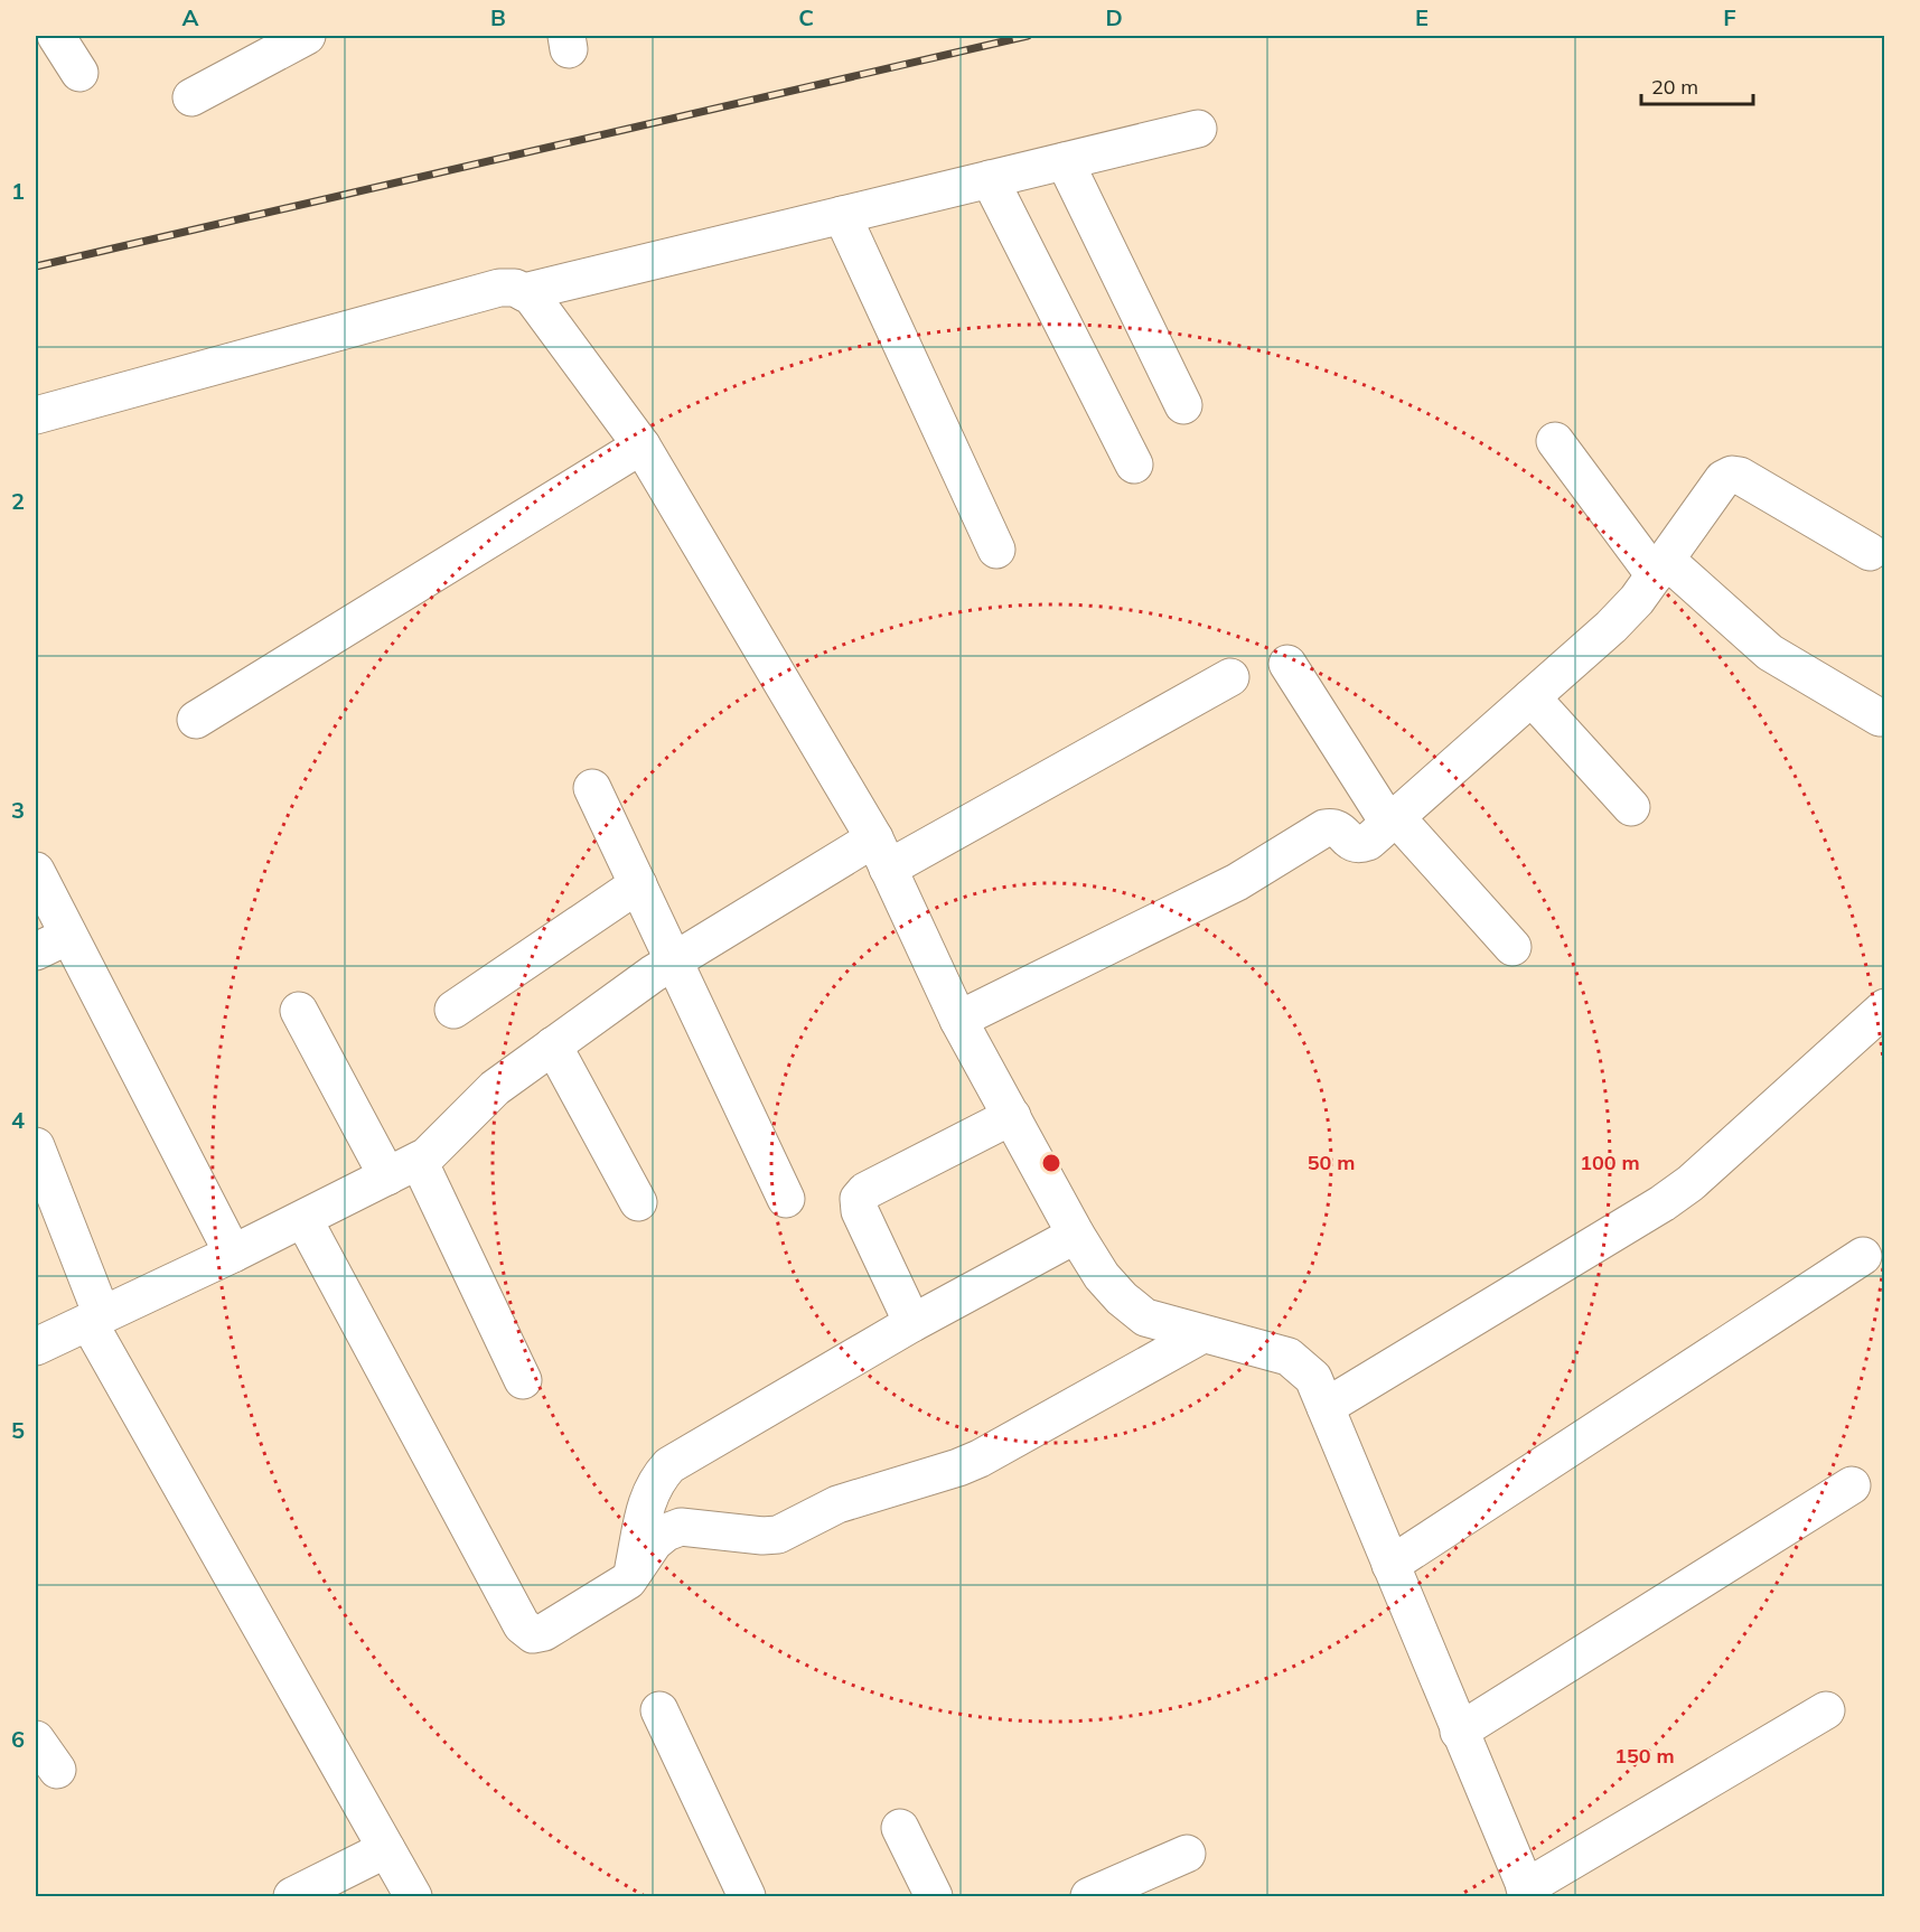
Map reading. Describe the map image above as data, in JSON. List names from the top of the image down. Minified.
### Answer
{"scale_bar":"20 m","grid":{"columns":["A","B","C","D","E","F"],"rows":["1","2","3","4","5","6"]},"rings":["50 m","100 m","150 m"]}
